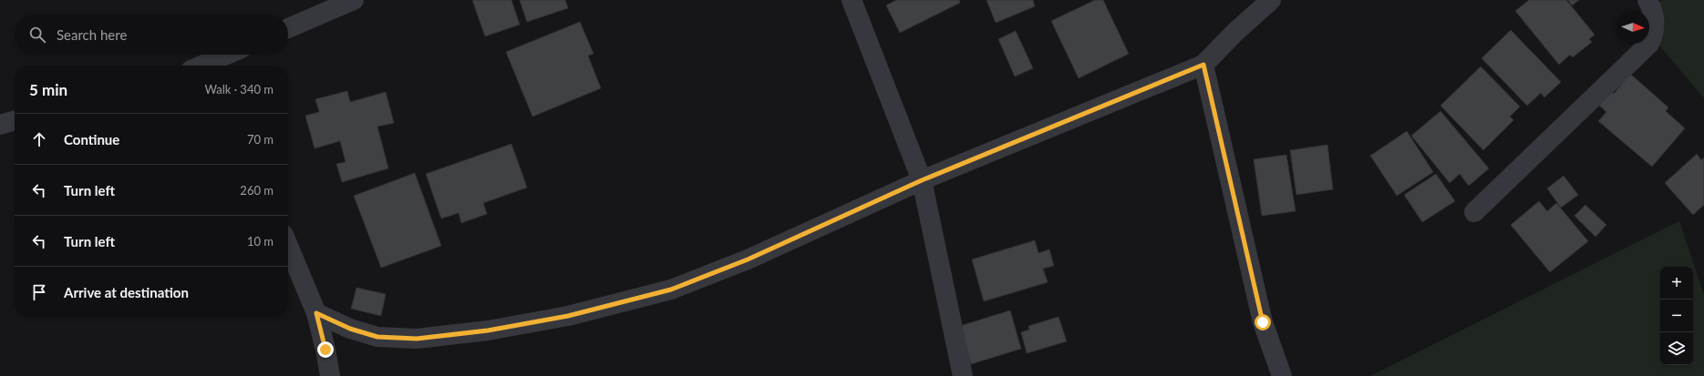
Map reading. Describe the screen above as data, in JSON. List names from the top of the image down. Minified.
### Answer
{"north":"right","page":{"search":"Search here","heading":["5 min","Walk · 340 m"],"list":[["Continue","70 m"],["Turn left","260 m"],["Turn left","10 m"],"Arrive at destination"],"map_buttons":["+","−"]}}
